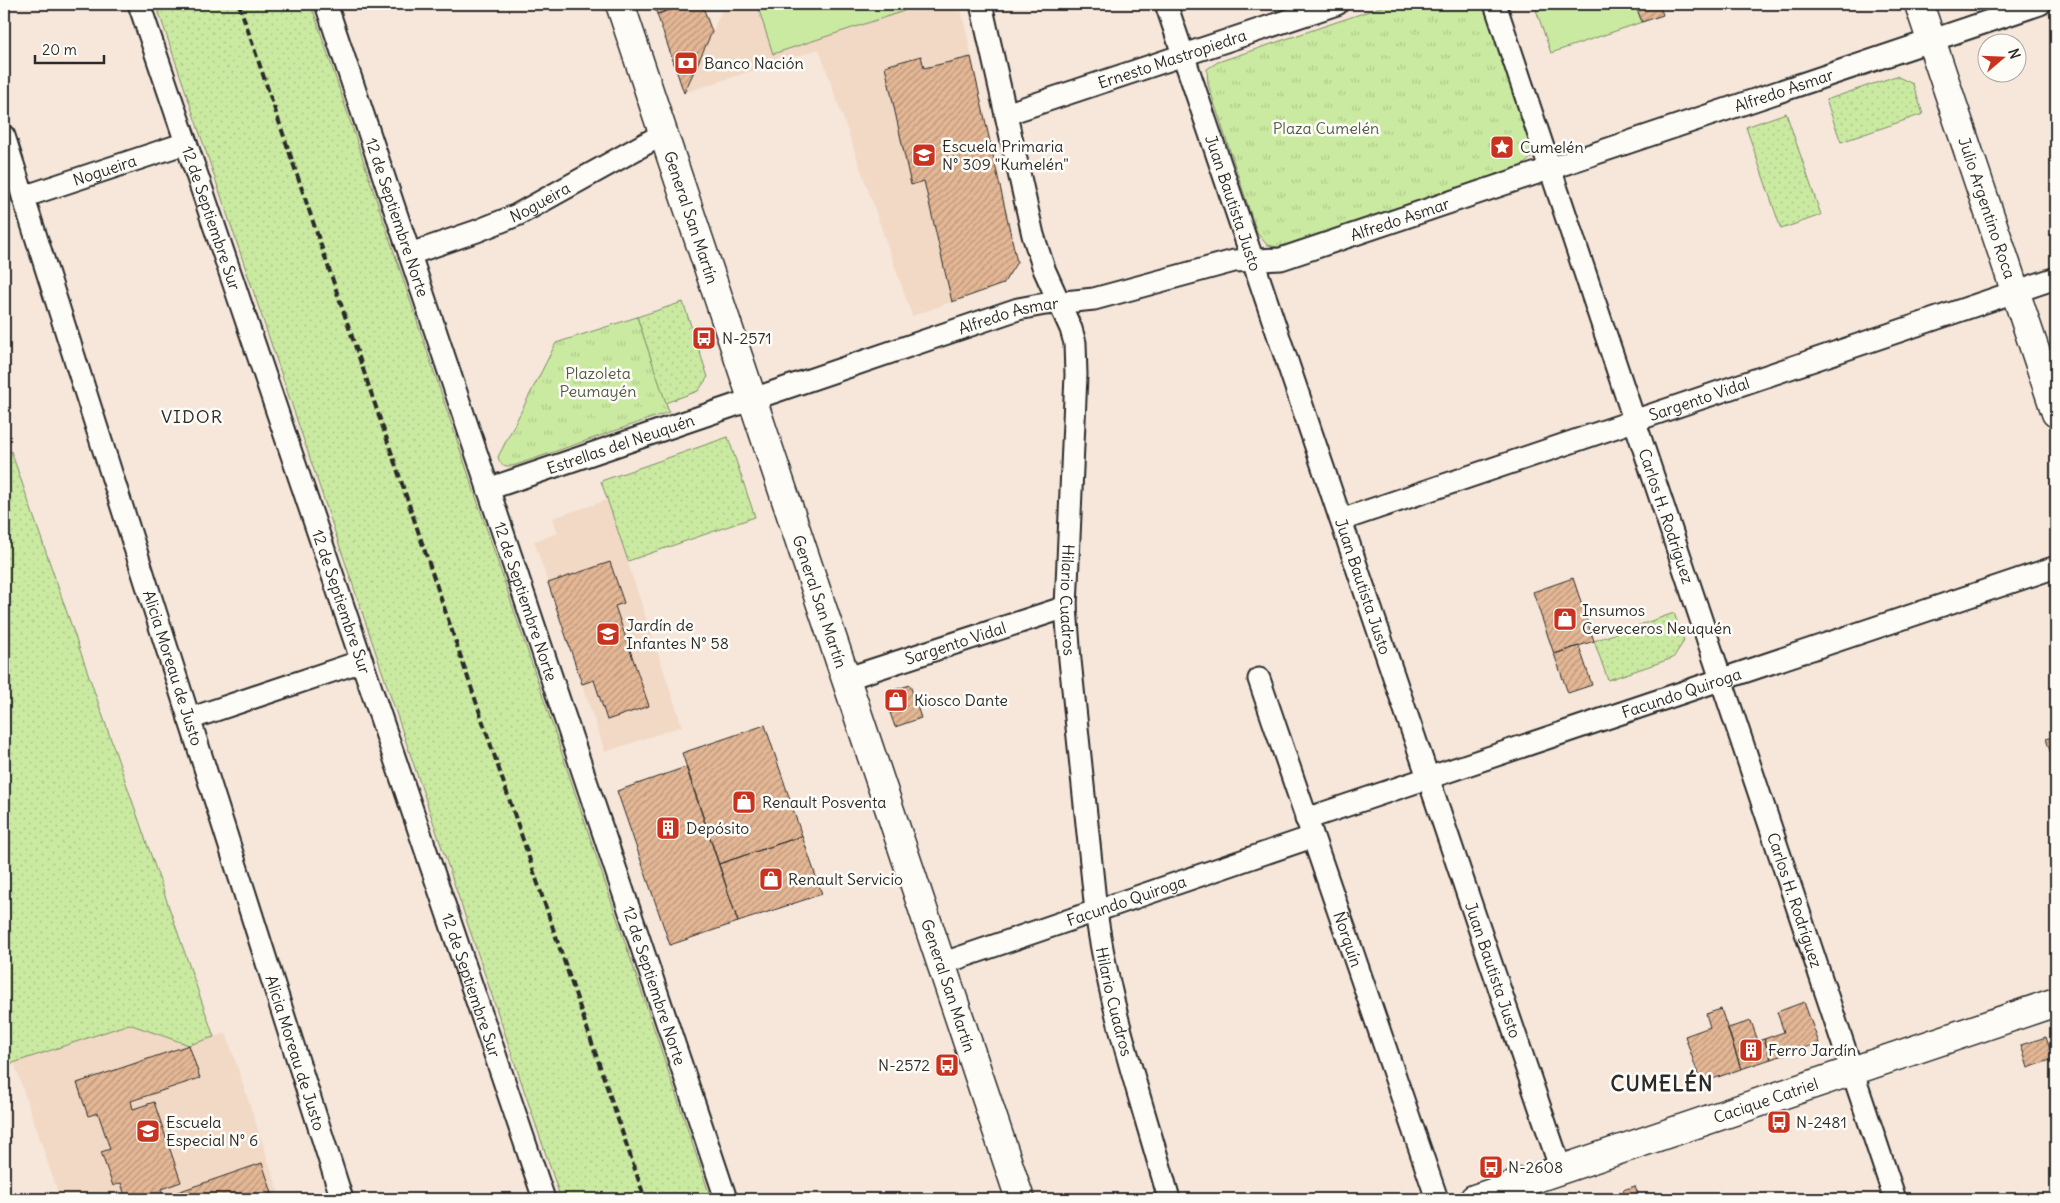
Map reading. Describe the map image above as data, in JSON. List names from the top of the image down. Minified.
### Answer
{"streets":{"main road":["Julio Argentino Roca","General San Martín","Cacique Catriel"],"street":["Ernesto Mastropiedra","Alfredo Asmar","Nogueira","Juan Bautista Justo","12 de Septiembre Norte","12 de Septiembre Sur","Sargento Vidal","Estrellas del Neuquén","Carlos H. Rodríguez","Hilario Cuadros","Alicia Moreau de Justo","Facundo Quiroga","Ñorquín"]},"crossings":[["Ernesto Mastropiedra","Juan Bautista Justo"],["Ernesto Mastropiedra","Hilario Cuadros"],["Alfredo Asmar","Juan Bautista Justo"],["Alfredo Asmar","Julio Argentino Roca"],["Alfredo Asmar","General San Martín"],["Alfredo Asmar","Estrellas del Neuquén"],["Alfredo Asmar","Carlos H. Rodríguez"],["Alfredo Asmar","Hilario Cuadros"],["Nogueira","12 de Septiembre Norte"],["Nogueira","General San Martín"],["Nogueira","12 de Septiembre Sur"],["Nogueira","Alicia Moreau de Justo"],["Juan Bautista Justo","Sargento Vidal"],["Juan Bautista Justo","Facundo Quiroga"],["Juan Bautista Justo","Cacique Catriel"],["Julio Argentino Roca","Sargento Vidal"],["12 de Septiembre Norte","Estrellas del Neuquén"],["General San Martín","Sargento Vidal"],["General San Martín","Estrellas del Neuquén"],["General San Martín","Facundo Quiroga"],["Sargento Vidal","Carlos H. Rodríguez"],["Sargento Vidal","Hilario Cuadros"],["Carlos H. Rodríguez","Facundo Quiroga"],["Carlos H. Rodríguez","Cacique Catriel"],["Hilario Cuadros","Facundo Quiroga"],["Facundo Quiroga","Ñorquín"]],"districts":["VIDOR","CUMELÉN"],"parks":["Plaza Cumelén","Plazoleta Peumayén"],"places":{"bank":["Banco Nación"],"place":["Cumelén"],"school or university":["Escuela Primaria N° 309 \"Kumelén\"","Jardín de Infantes N° 58","Escuela Especial N° 6"],"bus stop":["N-2571","N-2572","N-2481","N-2608"],"shop":["Insumos Cerveceros Neuquén","Kiosco Dante","Renault Posventa","Renault Servicio"],"building":["Depósito","Ferro Jardín"]},"scale_bar":"20 m","north":"right"}
